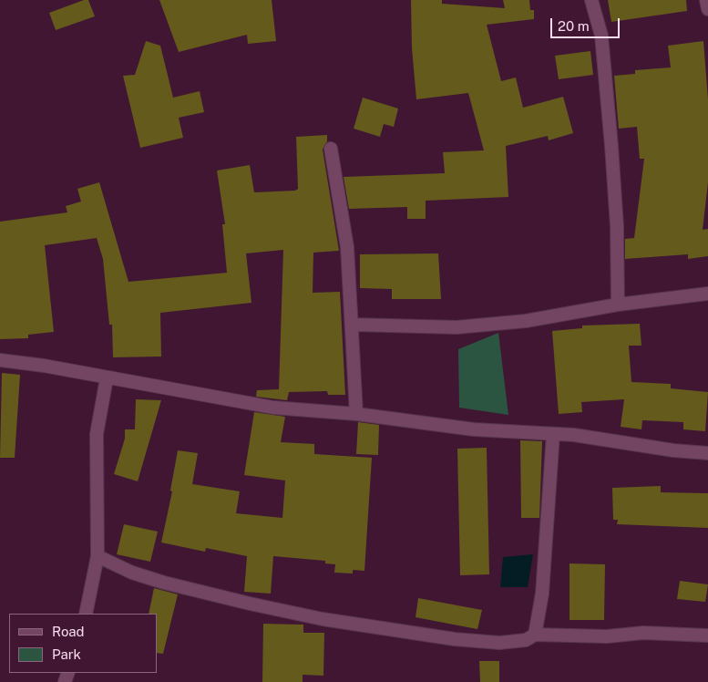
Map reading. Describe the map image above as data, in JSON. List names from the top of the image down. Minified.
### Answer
{"legend":["Road","Park"],"scale_bar":"20 m"}
